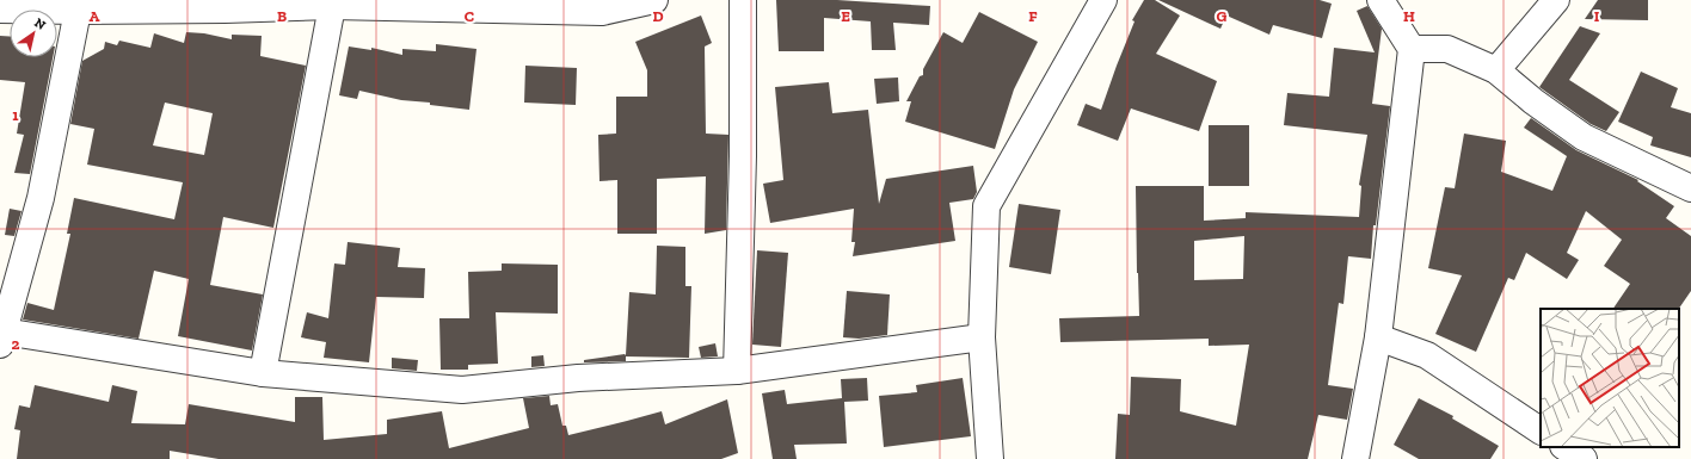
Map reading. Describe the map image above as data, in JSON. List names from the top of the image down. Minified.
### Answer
{"north":"top right","grid":{"columns":["A","B","C","D","E","F","G","H","I"],"rows":["1","2"]}}
